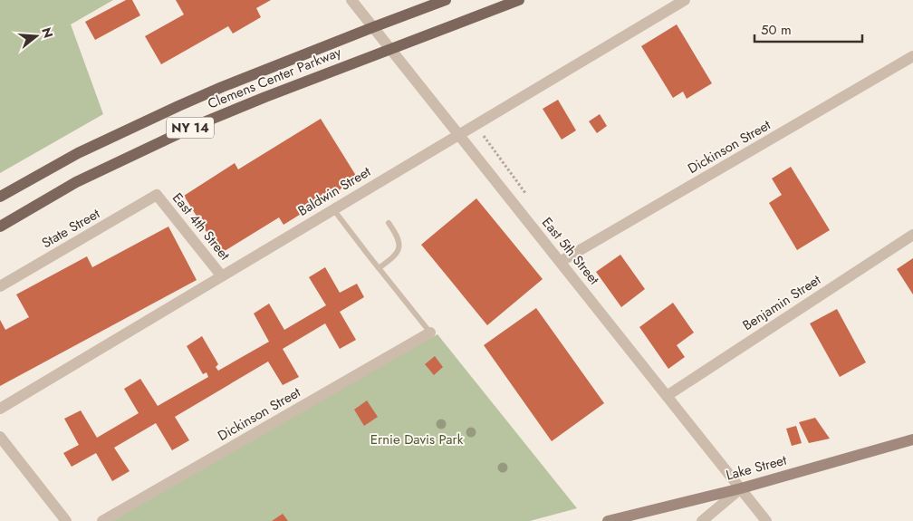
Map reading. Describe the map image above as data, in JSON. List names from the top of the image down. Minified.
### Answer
{"streets":{"main road":["Clemens Center Parkway","NY 14"],"street":["Dickinson Street","Baldwin Street","East 4th Street","State Street","East 5th Street","Benjamin Street","Lake Street"]},"crossings":[["Clemens Center Parkway","East 5th Street"],["Dickinson Street","East 5th Street"],["Baldwin Street","East 4th Street"],["Baldwin Street","East 5th Street"],["East 4th Street","State Street"],["East 5th Street","Benjamin Street"],["East 5th Street","Lake Street"]],"parks":["Ernie Davis Park"],"scale_bar":"50 m","north":"right"}
